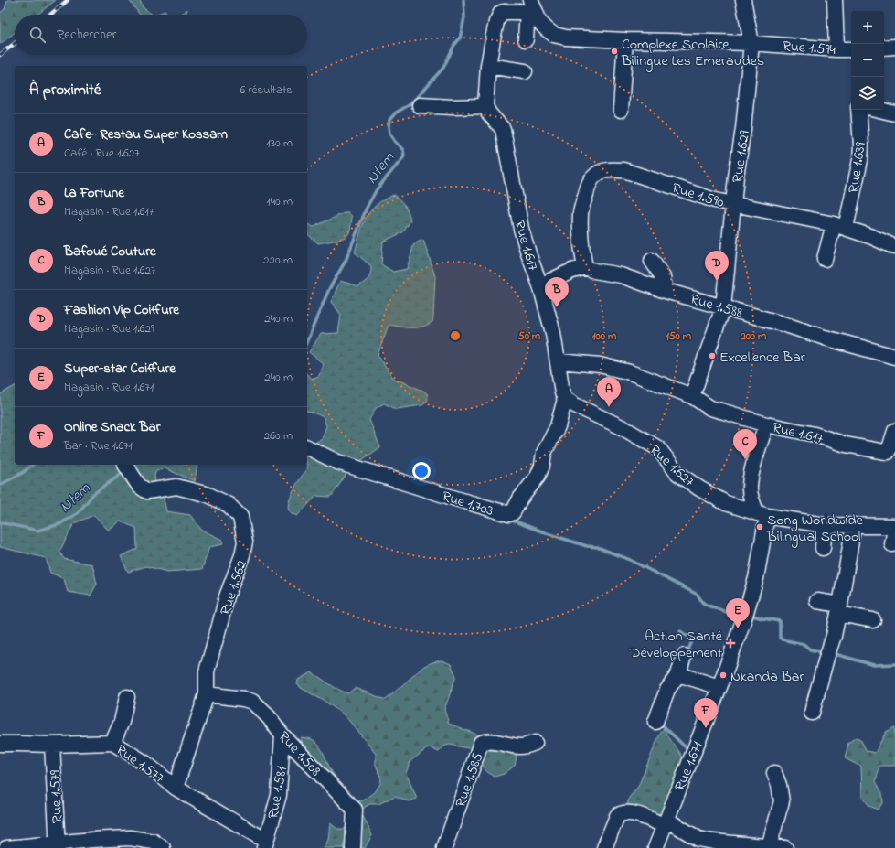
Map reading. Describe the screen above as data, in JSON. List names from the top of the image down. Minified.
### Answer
{"streets":{"street":["Rue 1.594","Rue 1.629","Rue 1.639","Rue 1.590","Rue 1.617","Rue 1.588","Rue 1.627","Rue 1.703","Rue 1.562","Rue 1.508","Rue 1.577","Rue 1.671","Rue 1.585","Rue 1.581","Rue 1.579"]},"crossings":[["Rue 1.594","Rue 1.629"],["Rue 1.629","Rue 1.590"],["Rue 1.629","Rue 1.617"],["Rue 1.629","Rue 1.588"],["Rue 1.639","Rue 1.590"],["Rue 1.590","Rue 1.588"],["Rue 1.627","Rue 1.703"],["Rue 1.627","Rue 1.671"],["Rue 1.562","Rue 1.508"],["Rue 1.562","Rue 1.577"],["Rue 1.508","Rue 1.581"],["Rue 1.577","Rue 1.581"],["Rue 1.577","Rue 1.579"]],"water":["Ntem"],"places":{"other":["Complexe Scolaire Bilingue Les Emeraudes","Excellence Bar","Song Worldwide Bilingual School","Nkanda Bar"],"health":["Action Santé Développement"]},"page":{"map_buttons":["+","−"],"search":"Rechercher","heading":["À proximité","6 résultats"],"list":[{"mark":"A","name":"Cafe- Restau Super Kossam","note":"Café · Rue 1.627","value":"130 m"},{"mark":"B","name":"La Fortune","note":"Magasin · Rue 1.617","value":"140 m"},{"mark":"C","name":"Bafoué Couture","note":"Magasin · Rue 1.627","value":"220 m"},{"mark":"D","name":"Fashion Vip Coiffure","note":"Magasin · Rue 1.629","value":"240 m"},{"mark":"E","name":"Super-star Coiffure","note":"Magasin · Rue 1.671","value":"240 m"},{"mark":"F","name":"Online Snack Bar","note":"Bar · Rue 1.671","value":"260 m"}],"pins":["D","B","A","C","E","F"]},"rings":["50 m","100 m","150 m","200 m"]}
